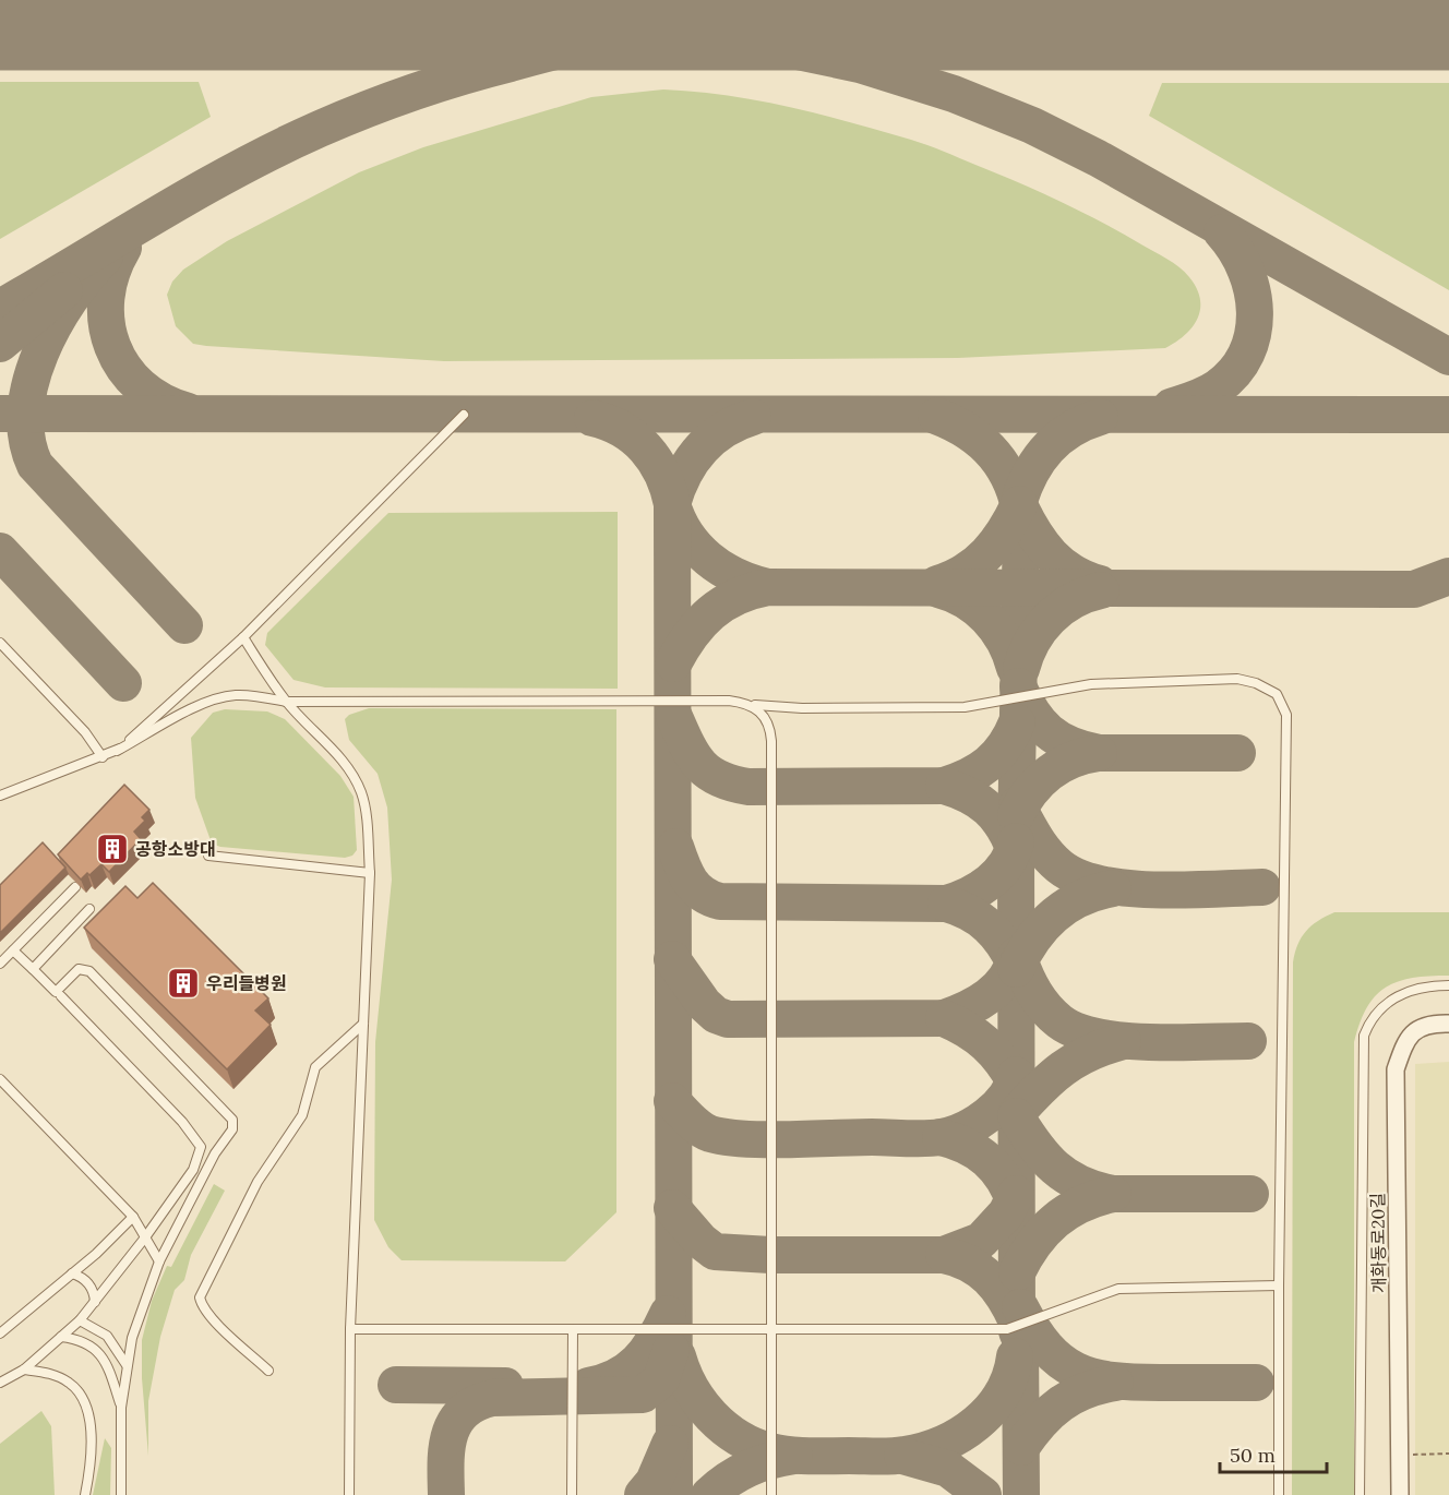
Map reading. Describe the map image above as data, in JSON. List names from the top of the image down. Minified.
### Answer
{"streets":{"street":["개화동로20길"]},"places":{"building":["공항소방대","우리들병원"]},"scale_bar":"50 m"}
